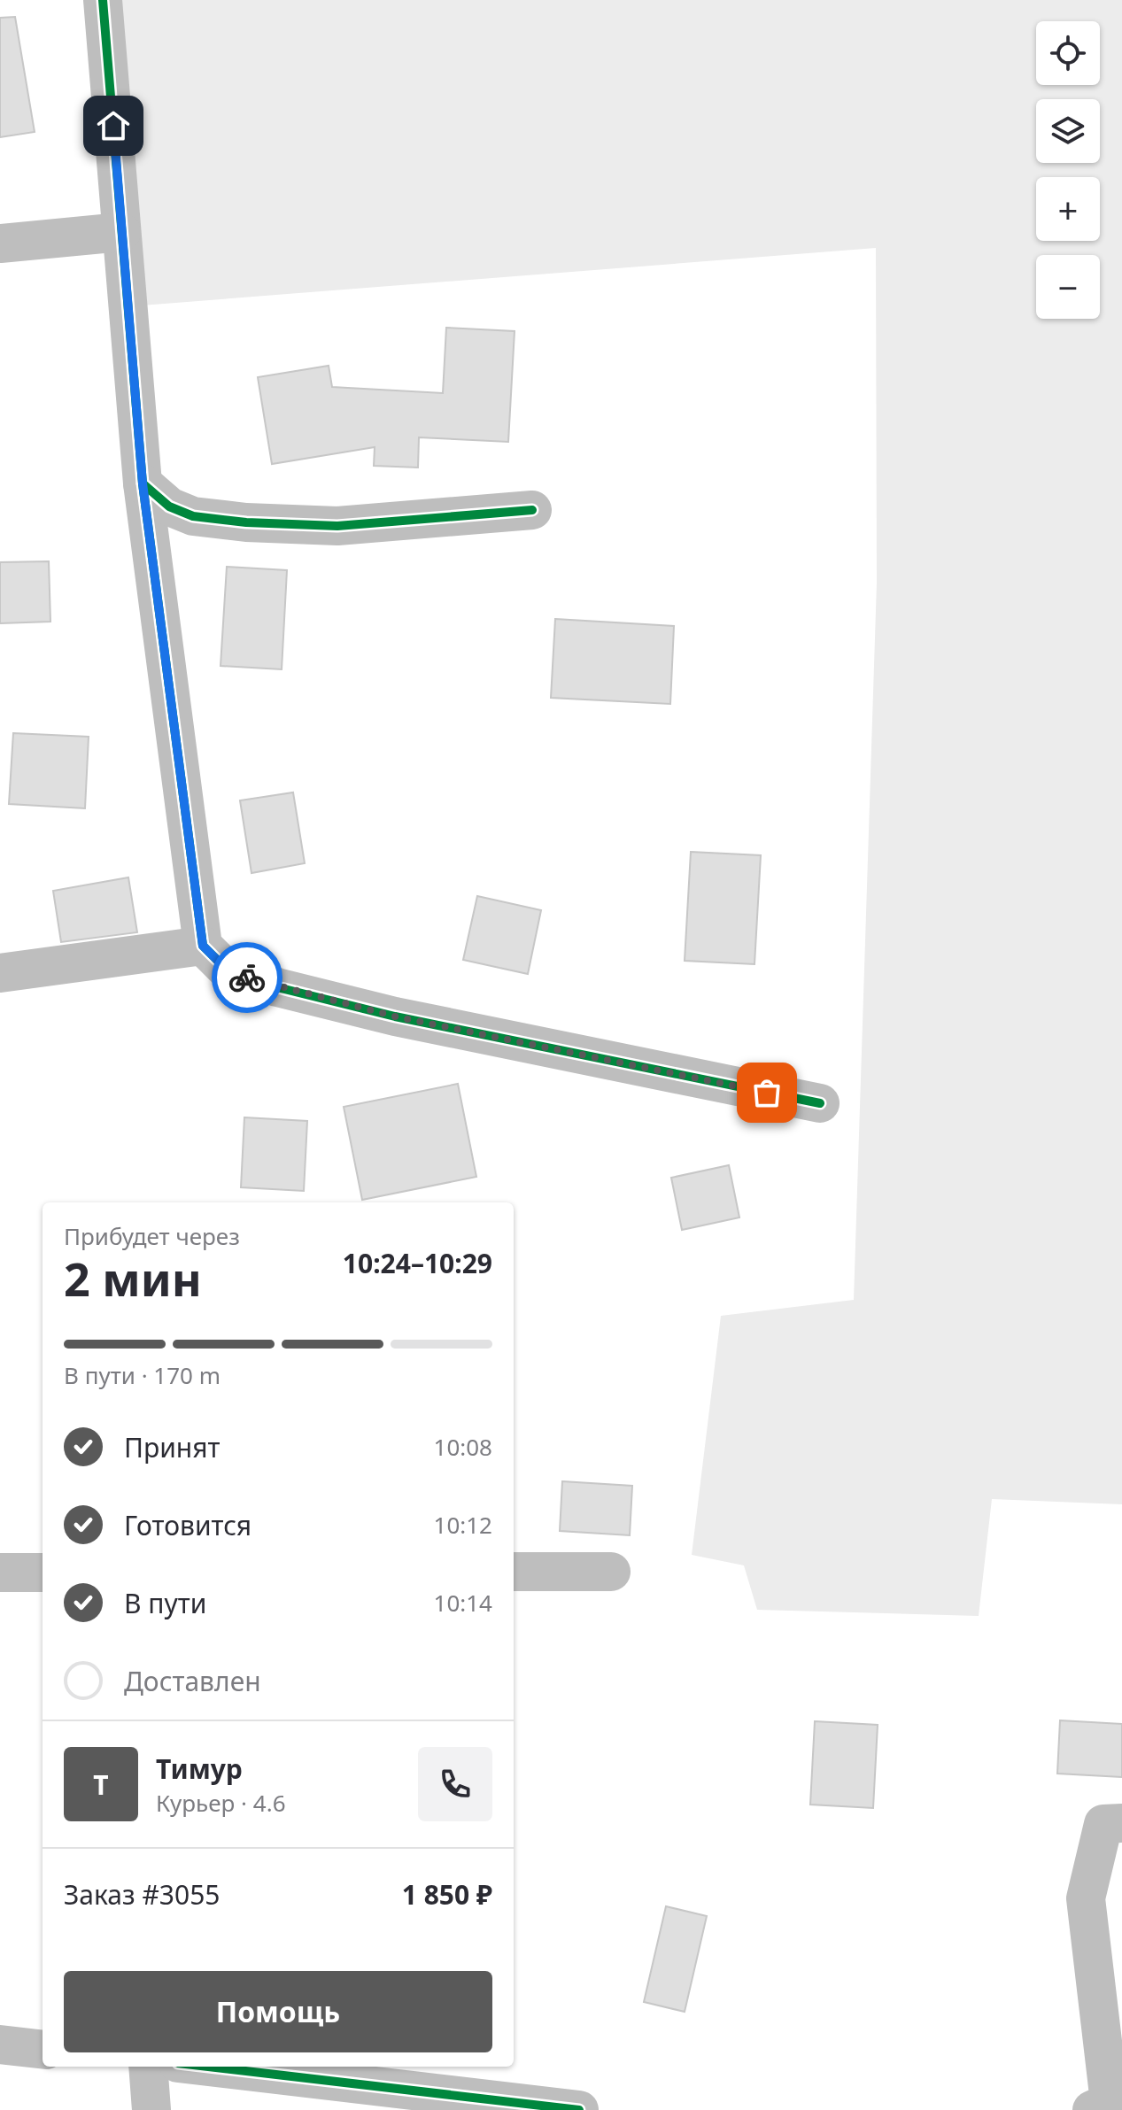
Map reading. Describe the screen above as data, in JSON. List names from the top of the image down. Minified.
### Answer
{"page":{"map_buttons":["+","−"],"heading":["2 мин","Прибудет через","10:24–10:29"],"panel":["Тимур","Курьер · 4.6","Заказ #3055","1 850 ₽"],"bar":"В пути · 170 m","list":[["Принят","10:08"],["Готовится","10:12"],["В пути","10:14"],"Доставлен"],"round":"Т","buttons":"Помощь"}}
